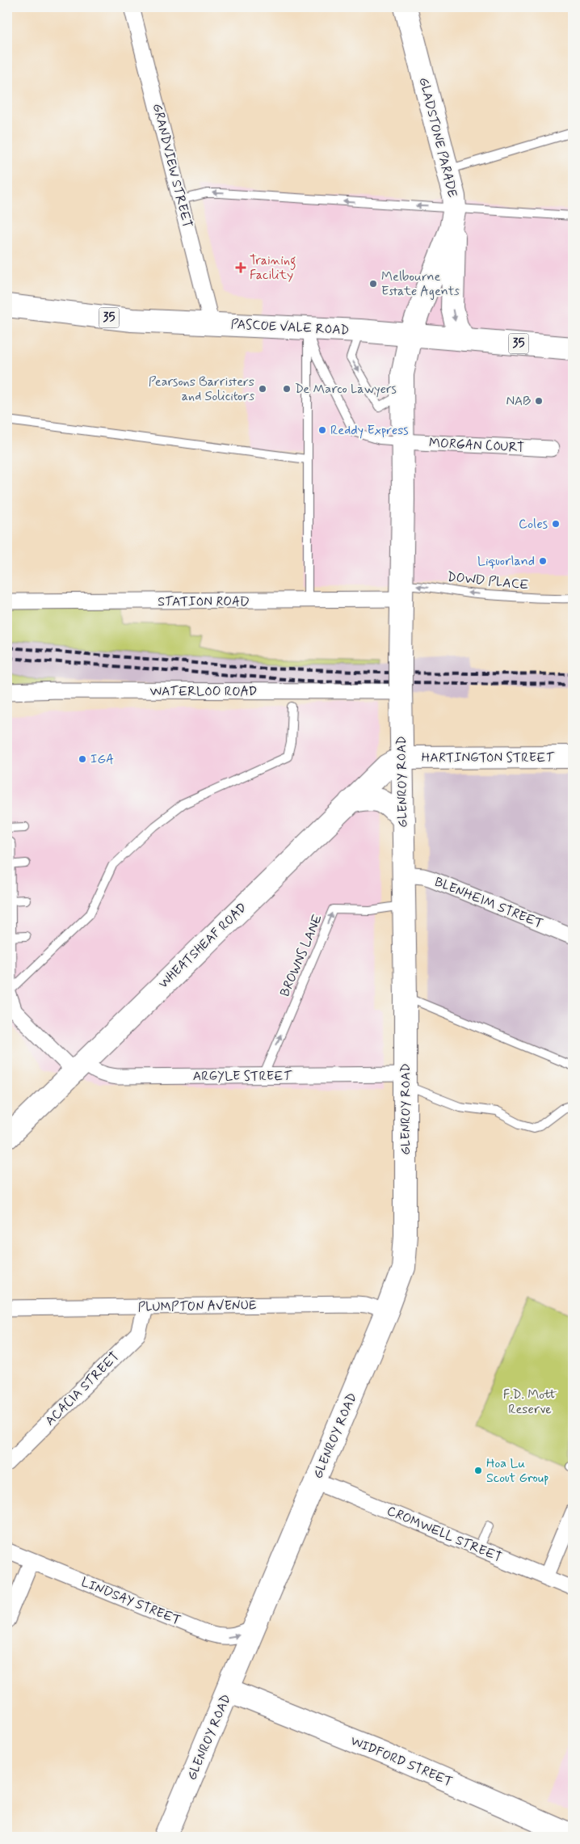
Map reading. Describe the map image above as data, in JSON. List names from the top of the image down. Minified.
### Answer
{"streets":{"street":["GLADSTONE PARADE","GRANDVIEW STREET","35","PASCOE VALE ROAD","MORGAN COURT","STATION ROAD","WATERLOO ROAD","HARTINGTON STREET","GLENROY ROAD","BLENHEIM STREET","WHEATSHEAF ROAD","ARGYLE STREET","PLUMPTON AVENUE","ACACIA STREET","CROMWELL STREET","LINDSAY STREET","WIDFORD STREET"],"lane":["DOWD PLACE","BROWNS LANE"]},"crossings":[["GLADSTONE PARADE","PASCOE VALE ROAD"],["GLADSTONE PARADE","GLENROY ROAD"],["GRANDVIEW STREET","PASCOE VALE ROAD"],["PASCOE VALE ROAD","GLENROY ROAD"],["MORGAN COURT","GLENROY ROAD"],["DOWD PLACE","STATION ROAD"],["DOWD PLACE","GLENROY ROAD"],["STATION ROAD","GLENROY ROAD"],["WATERLOO ROAD","GLENROY ROAD"],["HARTINGTON STREET","GLENROY ROAD"],["HARTINGTON STREET","WHEATSHEAF ROAD"],["GLENROY ROAD","BLENHEIM STREET"],["GLENROY ROAD","WHEATSHEAF ROAD"],["GLENROY ROAD","BROWNS LANE"],["GLENROY ROAD","ARGYLE STREET"],["GLENROY ROAD","PLUMPTON AVENUE"],["GLENROY ROAD","CROMWELL STREET"],["GLENROY ROAD","LINDSAY STREET"],["GLENROY ROAD","WIDFORD STREET"],["WHEATSHEAF ROAD","ARGYLE STREET"],["BROWNS LANE","ARGYLE STREET"],["PLUMPTON AVENUE","ACACIA STREET"]],"one_way":["DOWD PLACE","BROWNS LANE","LINDSAY STREET"],"parks":["F.D. Mott Reserve"],"places":{"health":["Training Facility"],"other":["Melbourne Estate Agents","Pearsons Barristers and Solicitors","De Marco Lawyers","NAB","Reddy Express","Coles","Liquorland","IGA","Hoa Lu Scout Group"]}}
